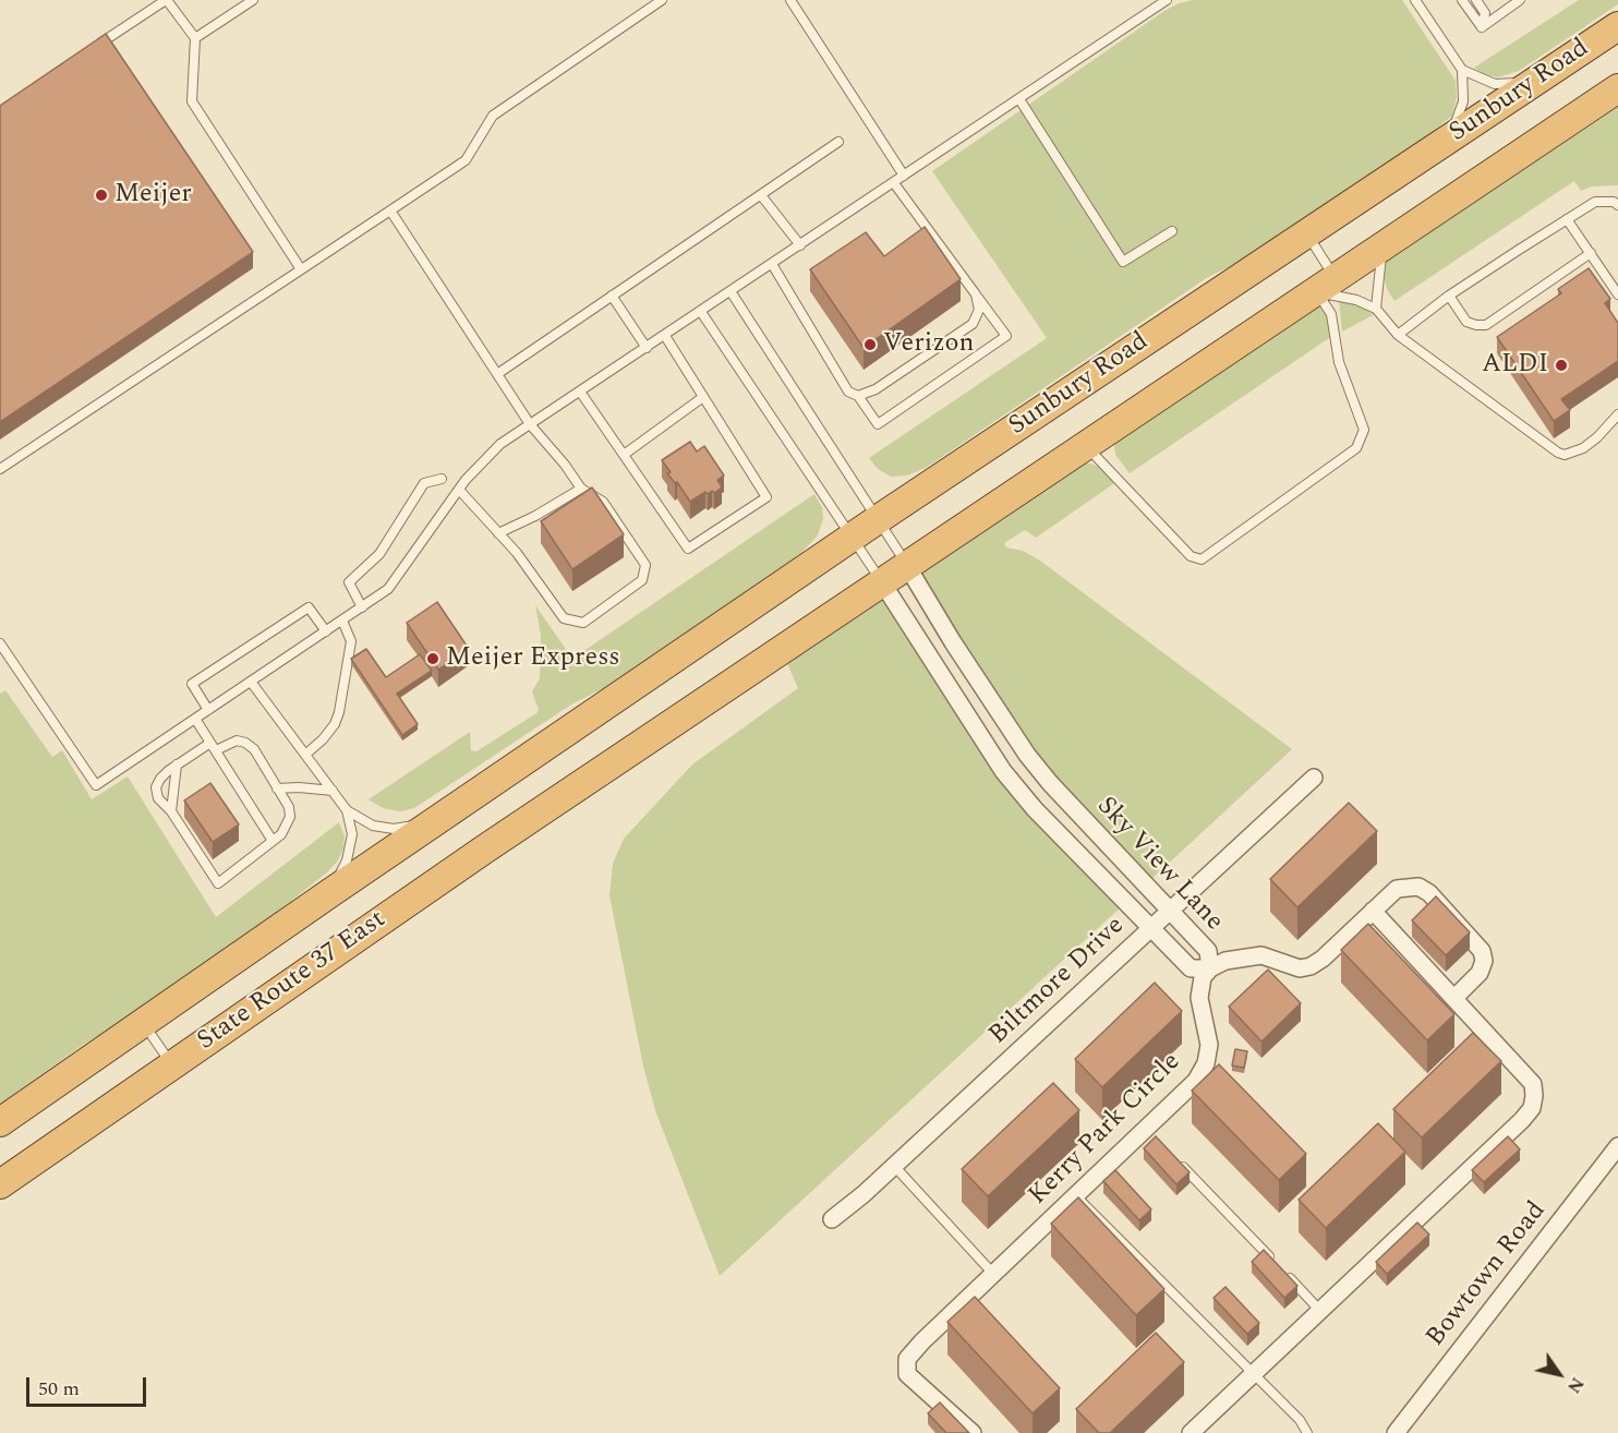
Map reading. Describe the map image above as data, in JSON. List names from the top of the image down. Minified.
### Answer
{"streets":{"highway":["Sunbury Road","State Route 37 East"],"street":["Sky View Lane","Biltmore Drive","Kerry Park Circle","Bowtown Road"]},"crossings":[["Sunbury Road","Sky View Lane"],["Sunbury Road","State Route 37 East"],["Sky View Lane","Biltmore Drive"],["Sky View Lane","Kerry Park Circle"]],"places":["Meijer","Verizon","ALDI","Meijer Express"],"scale_bar":"50 m","north":"bottom right"}
